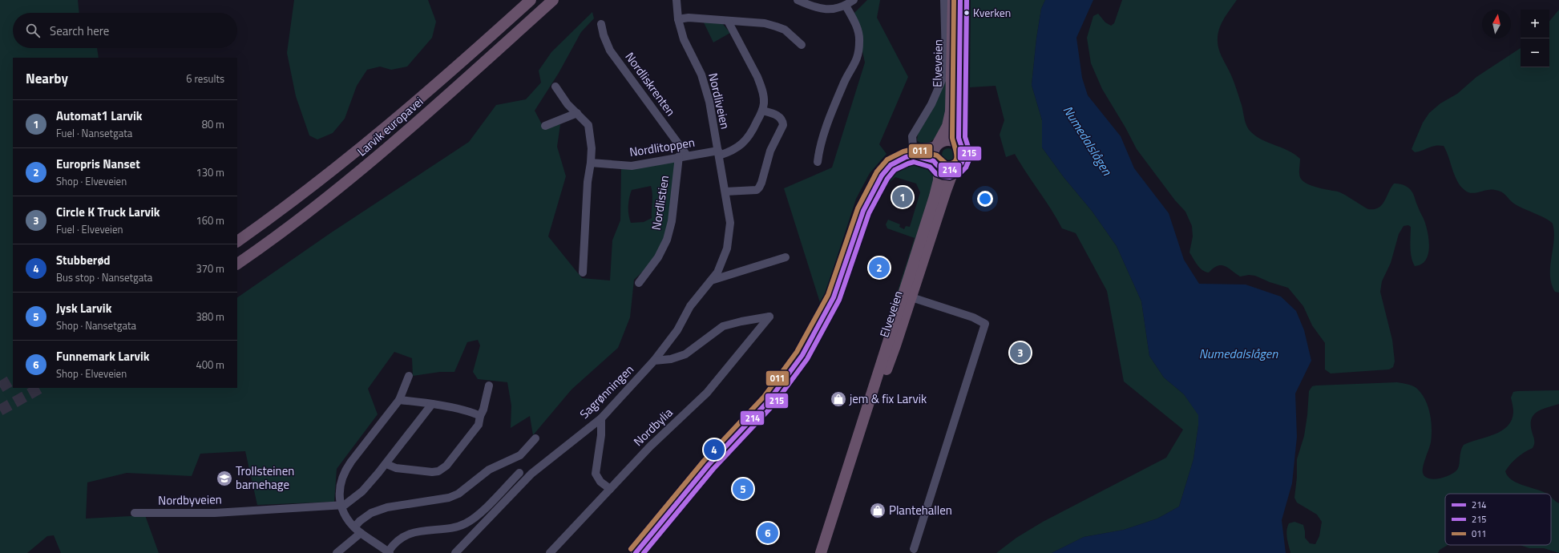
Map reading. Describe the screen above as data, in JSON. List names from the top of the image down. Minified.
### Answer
{"streets":{"highway":["Elveveien","Larvik europavei"],"street":["Nordliskrenten","Nordliveien","Nordlitoppen","Nordlistien","Sagrønningen","Nordbylia","Nordbyveien"]},"crossings":[["Nordliskrenten","Nordlitoppen"],["Nordliskrenten","Nordlistien"],["Nordliveien","Nordlitoppen"],["Nordliveien","Sagrønningen"],["Nordliveien","Nordbylia"],["Nordlitoppen","Nordlistien"],["Sagrønningen","Nordbylia"]],"water":["Numedalslågen"],"places":{"other":["Kverken"],"shop":["jem & fix Larvik","Plantehallen"],"school or university":["Trollsteinen barnehage"]},"lines":["transit line 214","transit line 215","transit line 011"],"legend":["214","215","011"],"north":"top","page":{"map_buttons":["+","−"],"search":"Search here","heading":["Nearby","6 results"],"list":[{"mark":"1","name":"Automat1 Larvik","note":"Fuel · Nansetgata","value":"80 m"},{"mark":"2","name":"Europris Nanset","note":"Shop · Elveveien","value":"130 m"},{"mark":"3","name":"Circle K Truck Larvik","note":"Fuel · Elveveien","value":"160 m"},{"mark":"4","name":"Stubberød","note":"Bus stop · Nansetgata","value":"370 m"},{"mark":"5","name":"Jysk Larvik","note":"Shop · Nansetgata","value":"380 m"},{"mark":"6","name":"Funnemark Larvik","note":"Shop · Elveveien","value":"400 m"}],"pins":["1","2","3","4","5","6"]}}
